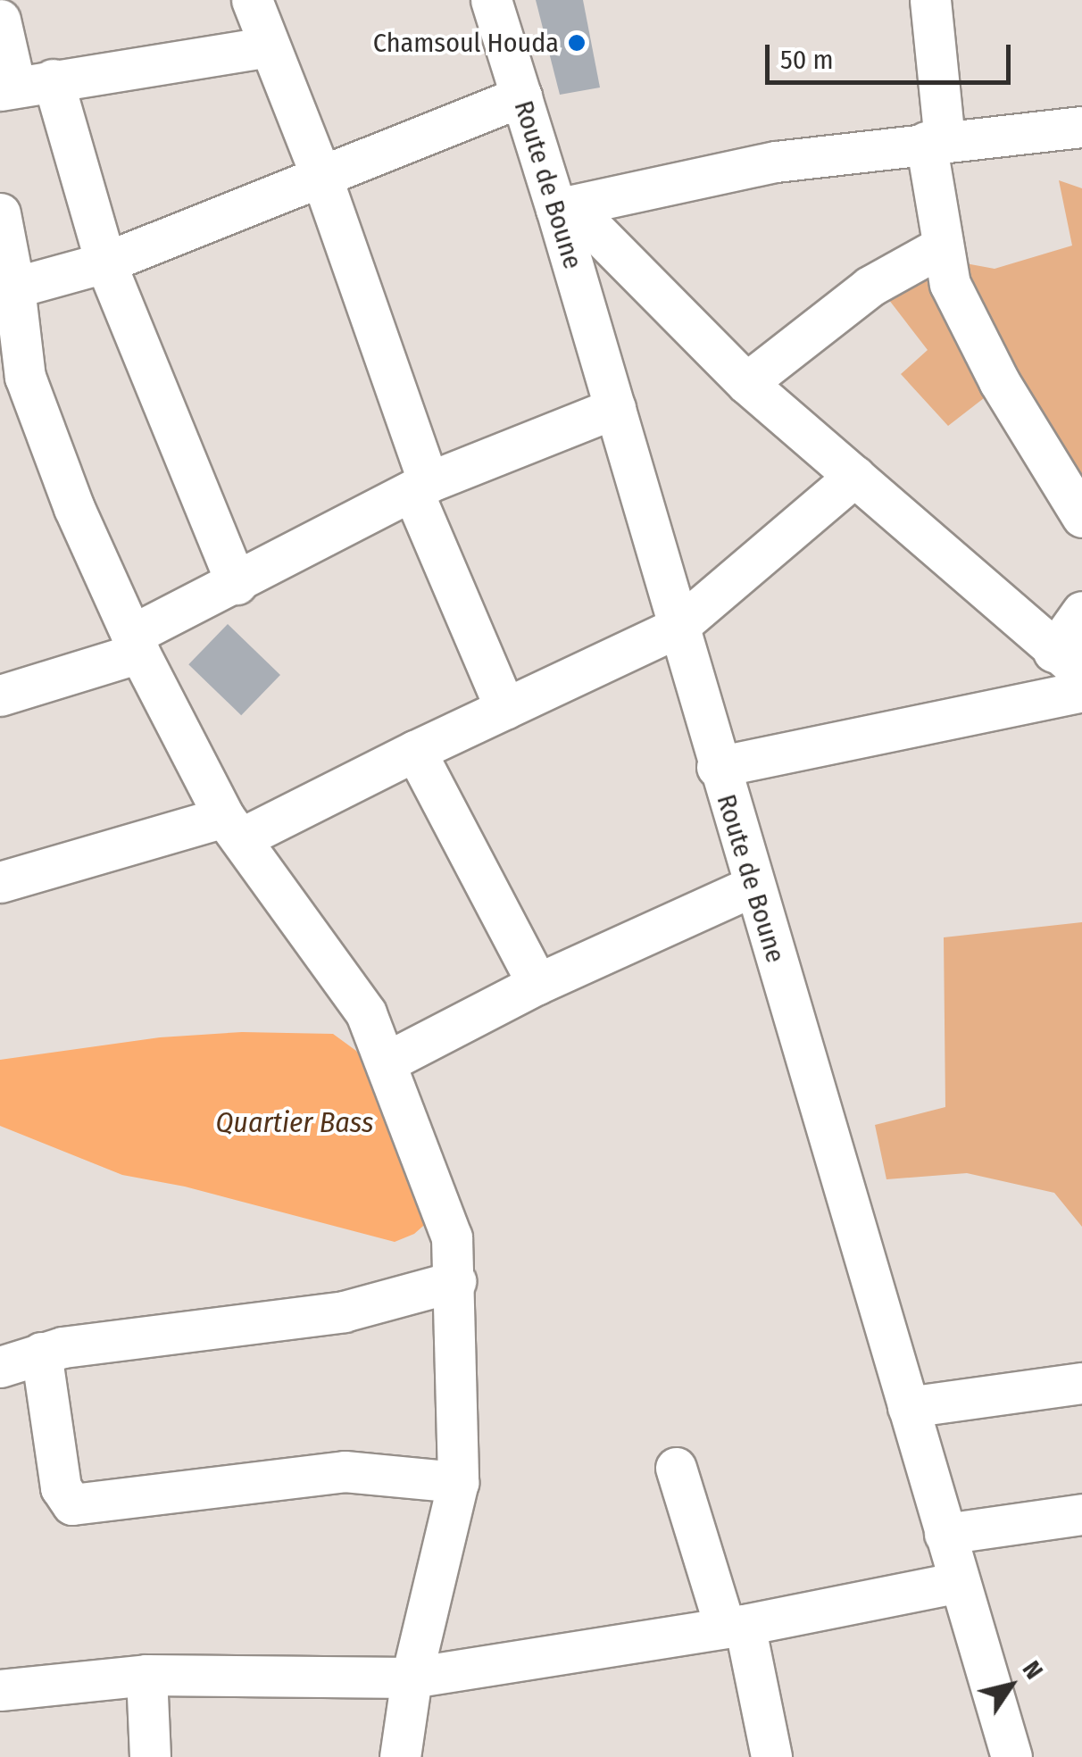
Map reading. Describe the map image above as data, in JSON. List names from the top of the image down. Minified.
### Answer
{"streets":{"street":["Route de Boune"]},"water":["Quartier Bass"],"places":["Chamsoul Houda"],"scale_bar":"50 m","north":"top right"}
